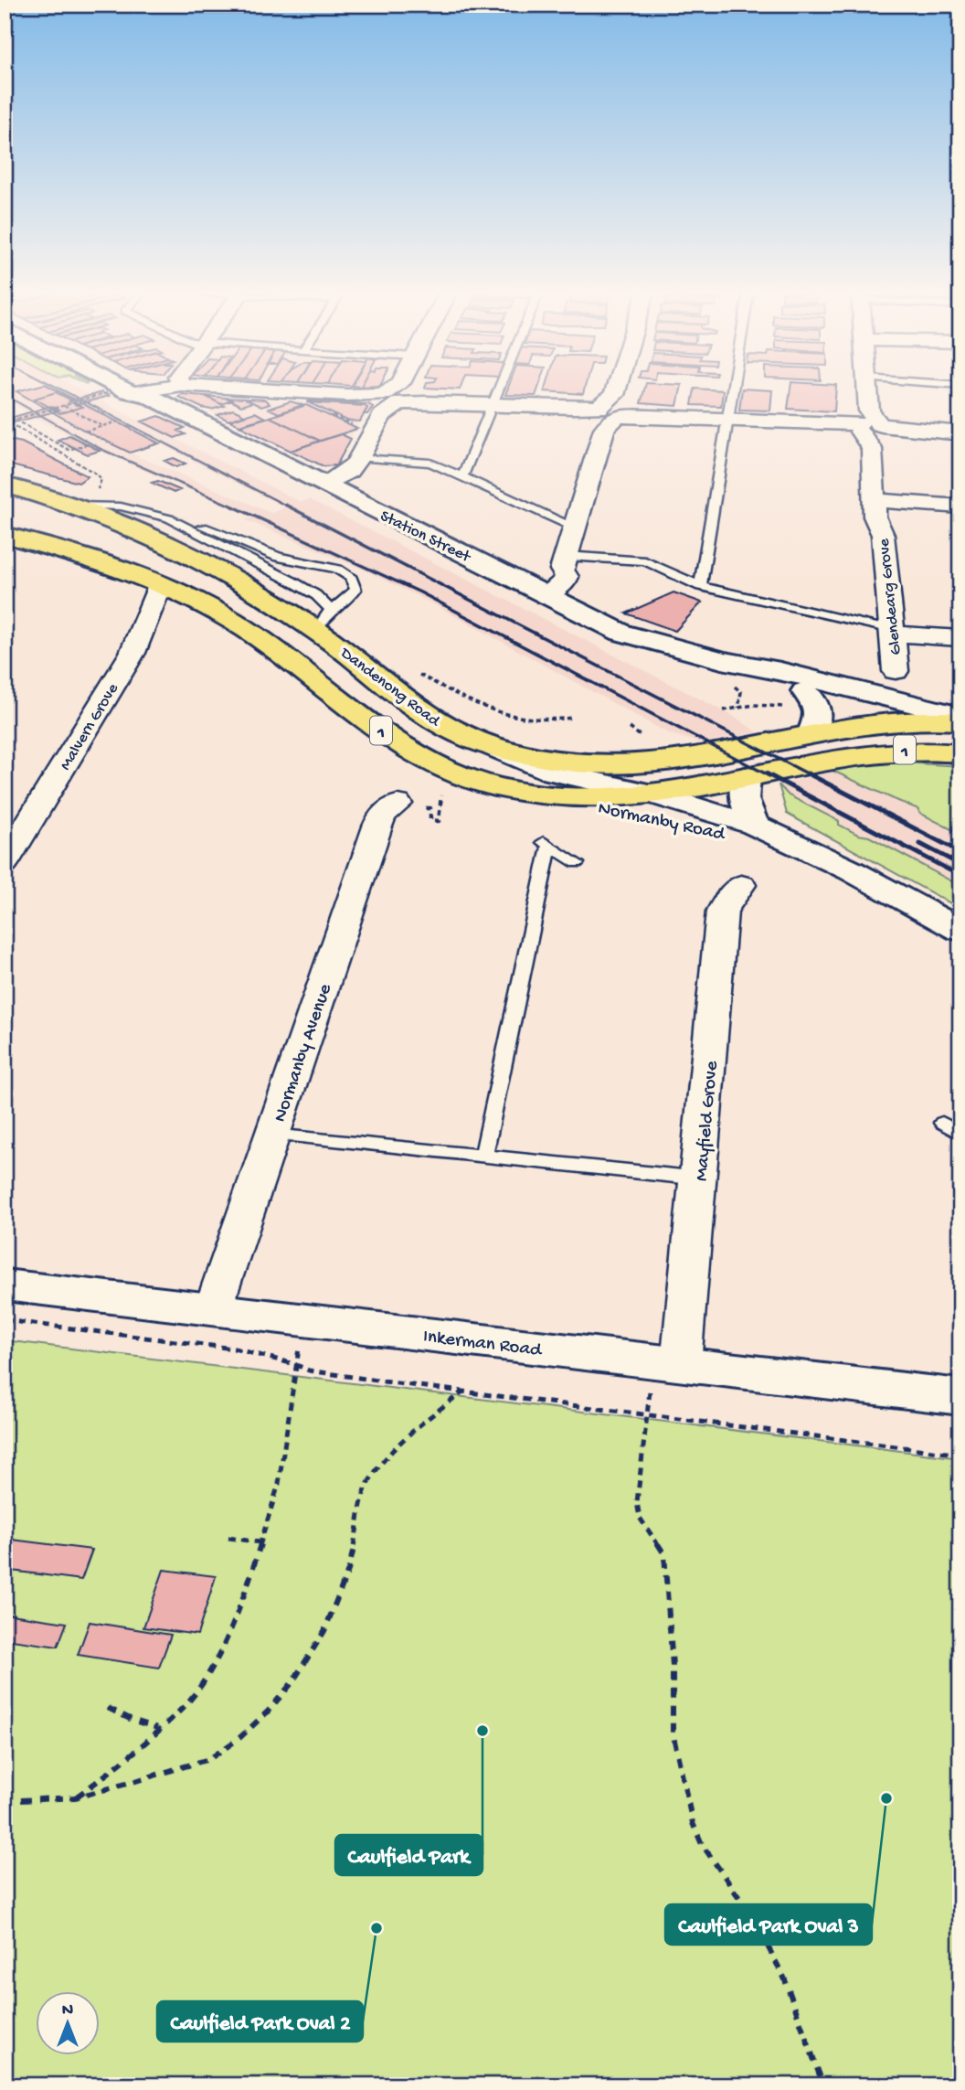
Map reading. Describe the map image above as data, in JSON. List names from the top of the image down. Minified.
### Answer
{"streets":{"highway":["Dandenong Road","1"],"street":["Station Street","Glendearg Grove","Malvern Grove","Normanby Road","Normanby Avenue","Mayfield Grove","Inkerman Road"]},"crossings":[["Station Street","Dandenong Road"],["Dandenong Road","Normanby Road"],["Malvern Grove","1"],["1","Normanby Road"],["Normanby Avenue","Inkerman Road"],["Mayfield Grove","Inkerman Road"]],"places":["Caulfield Park","Caulfield Park Oval 3","Caulfield Park Oval 2"],"north":"top"}
